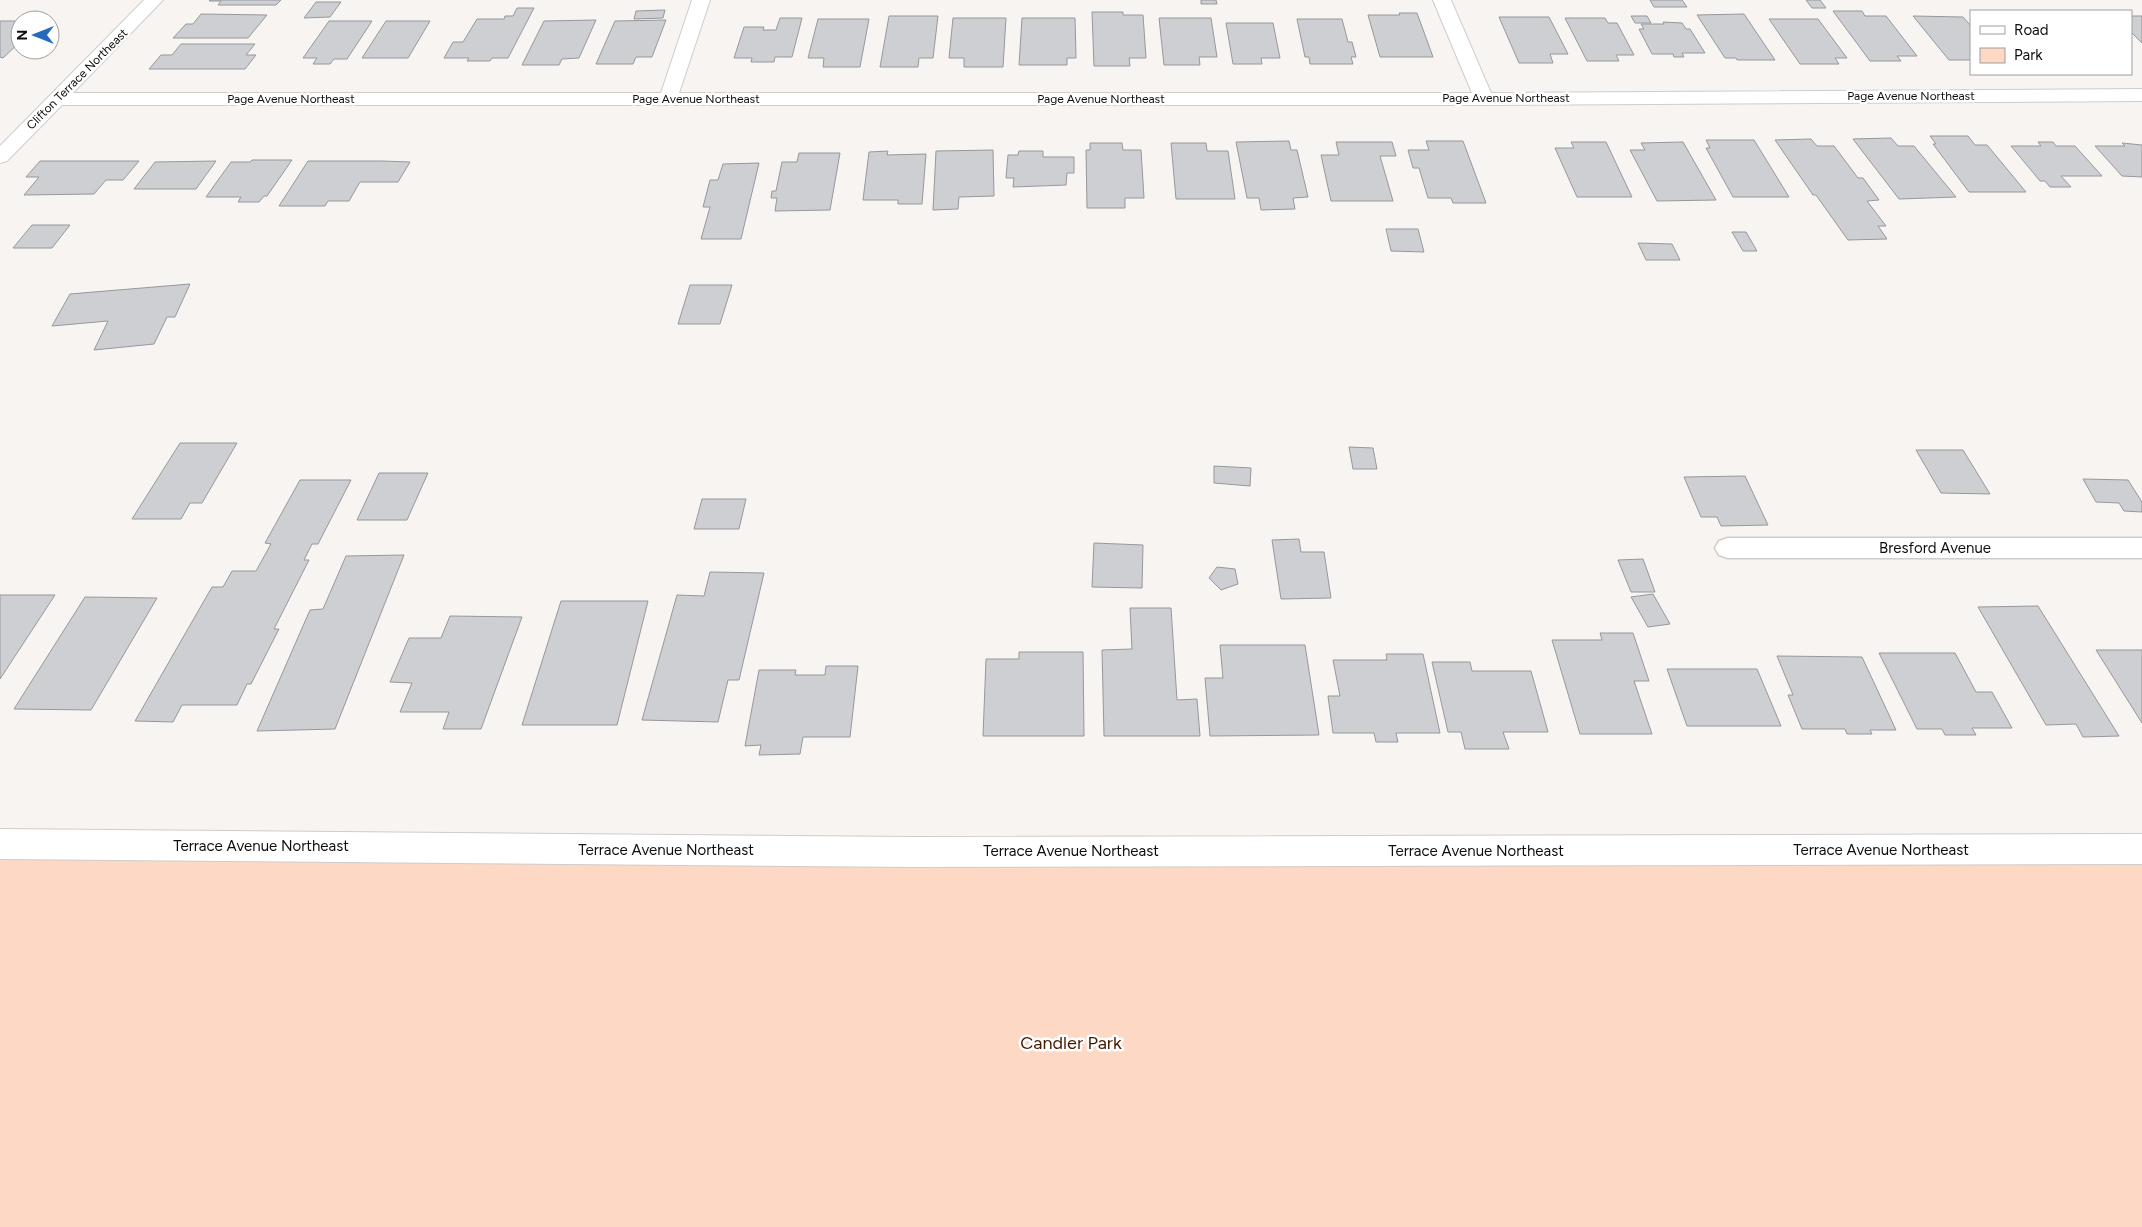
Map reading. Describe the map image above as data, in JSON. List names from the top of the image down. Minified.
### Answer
{"streets":{"street":["Clifton Terrace Northeast","Page Avenue Northeast","Terrace Avenue Northeast"],"lane":["Bresford Avenue"]},"crossings":[["Clifton Terrace Northeast","Page Avenue Northeast"]],"parks":["Candler Park"],"legend":["Road","Park"],"north":"left"}
